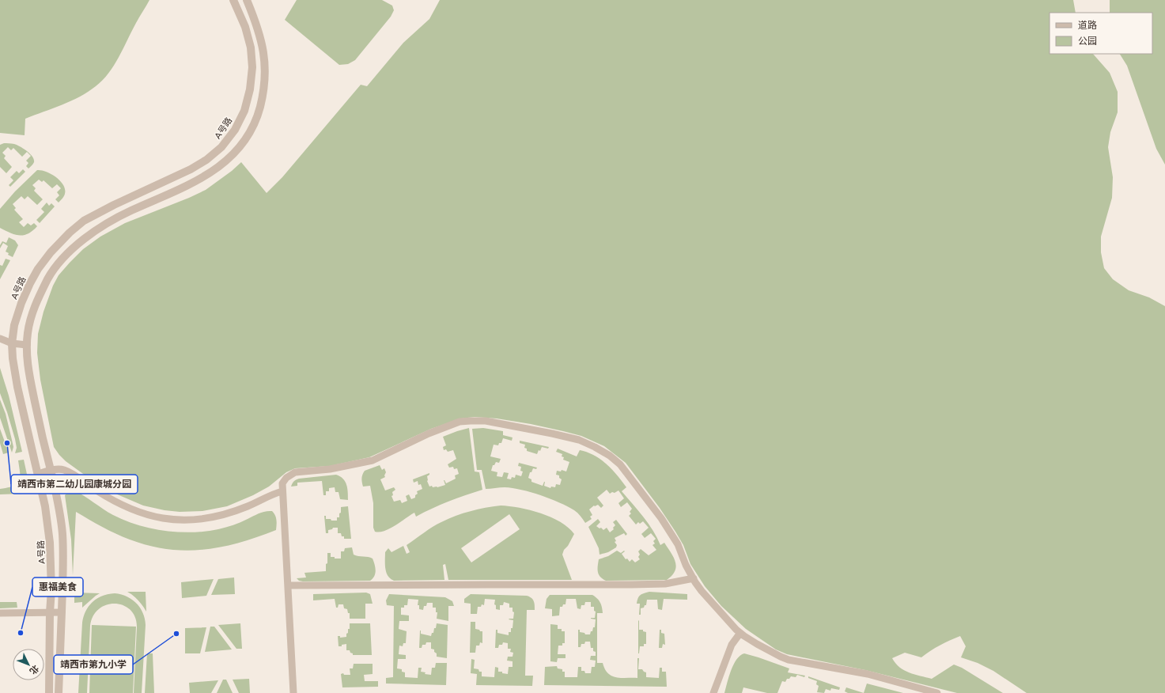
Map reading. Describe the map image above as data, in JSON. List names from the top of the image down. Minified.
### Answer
{"streets":{"street":["A号路"]},"places":["靖西市第二幼儿园康城分园","惠福美食","靖西市第九小学"],"legend":["道路","公园"],"north":"bottom right"}
